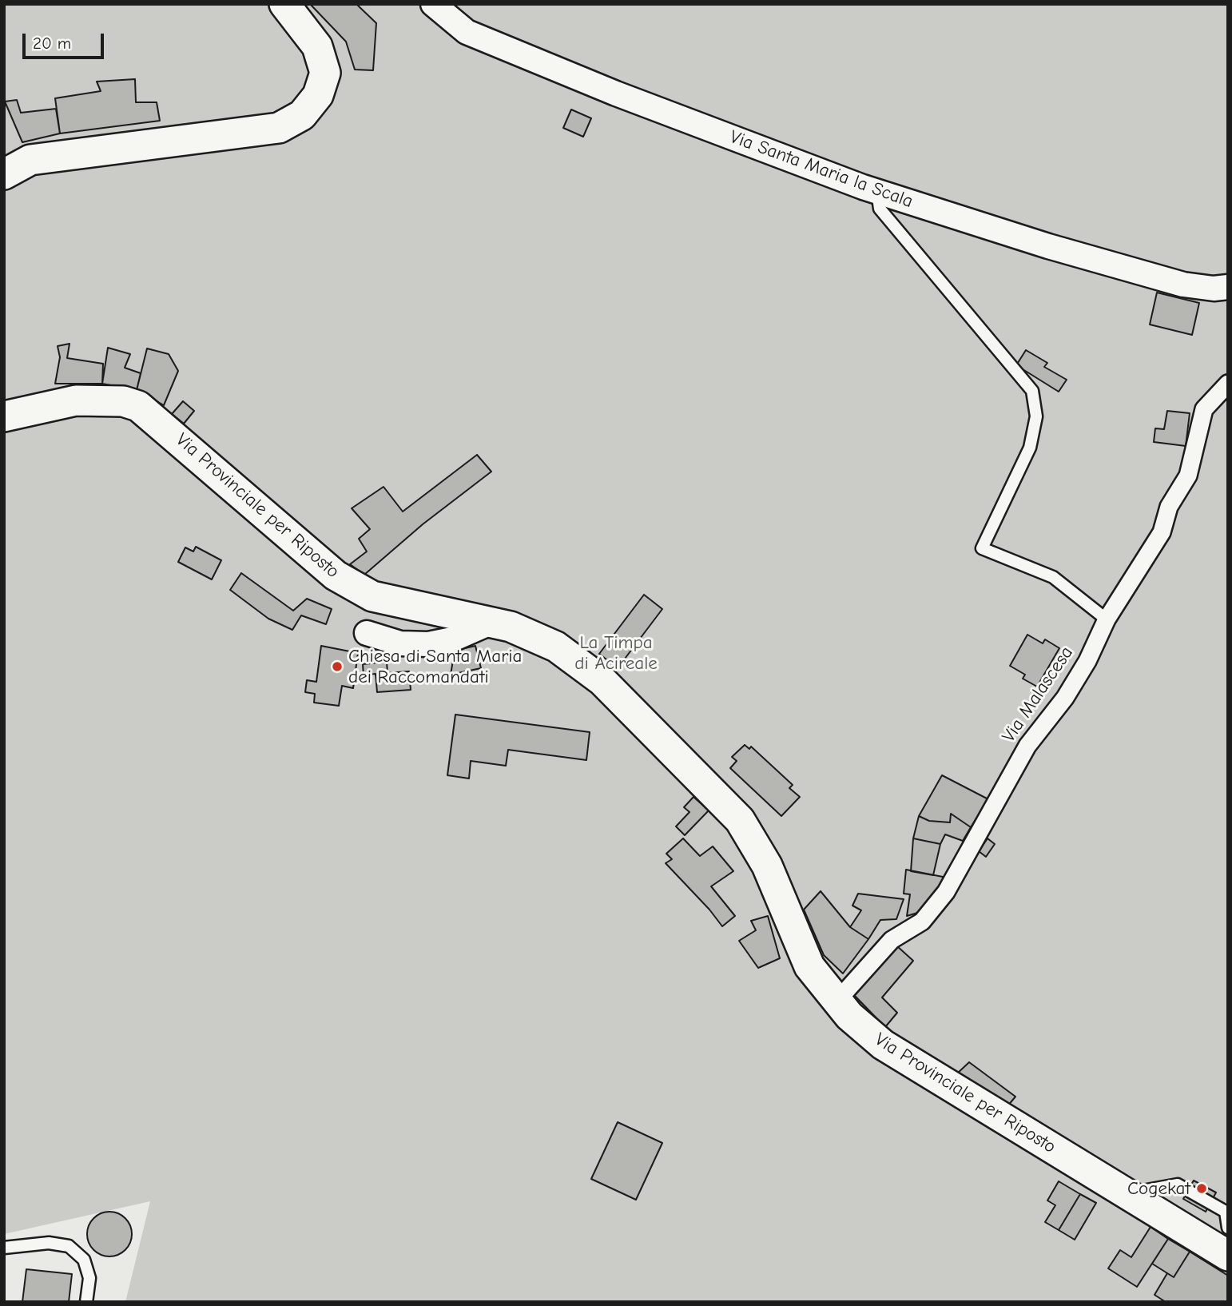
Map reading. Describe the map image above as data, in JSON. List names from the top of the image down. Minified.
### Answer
{"streets":{"street":["Via Santa Maria la Scala","Via Provinciale per Riposto","Via Malascesa"]},"crossings":[["Via Provinciale per Riposto","Via Malascesa"]],"parks":["La Timpa di Acireale"],"places":["Chiesa di Santa Maria dei Raccomandati","Cogekat"],"scale_bar":"20 m"}
